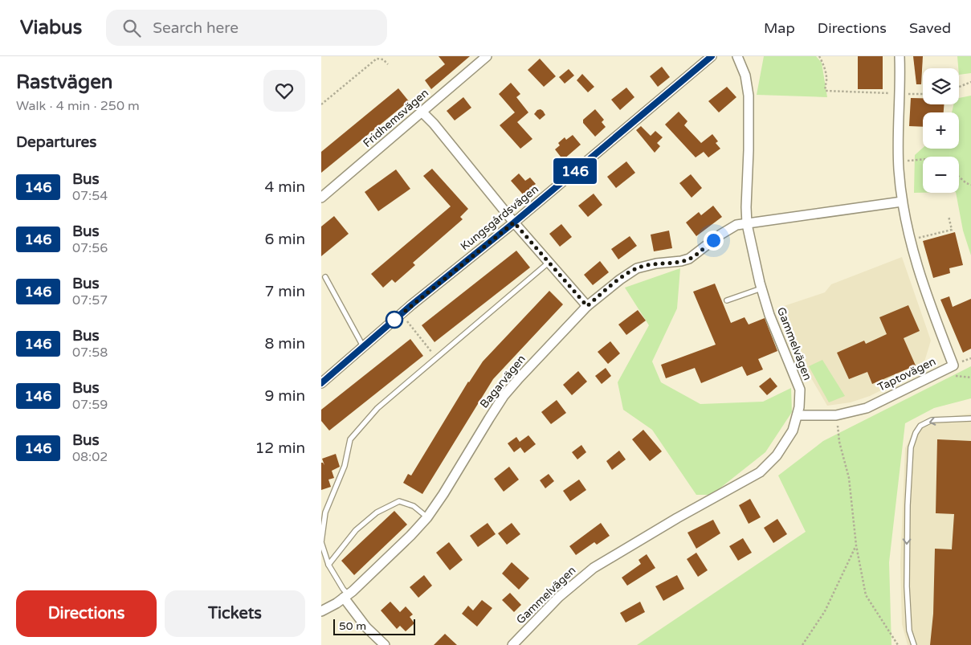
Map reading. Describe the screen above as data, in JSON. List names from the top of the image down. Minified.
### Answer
{"streets":{"street":["Fridhemsvägen","Kungsgårdsvägen","Gammelvägen","Taptovägen","Bagarvägen"]},"crossings":[["Gammelvägen","Taptovägen"],["Gammelvägen","Bagarvägen"]],"lines":["bus line 146"],"scale_bar":"50 m","page":{"header":"Viabus","search":"Search here","nav":["Map","Directions","Saved"],"heading":[["Rastvägen","Walk · 4 min · 250 m"],"Departures"],"on_map":"146","map_buttons":["+","−"],"list":[{"mark":"146","name":"Bus","note":"07:54","value":"4 min"},{"mark":"146","name":"Bus","note":"07:56","value":"6 min"},{"mark":"146","name":"Bus","note":"07:57","value":"7 min"},{"mark":"146","name":"Bus","note":"07:58","value":"8 min"},{"mark":"146","name":"Bus","note":"07:59","value":"9 min"},{"mark":"146","name":"Bus","note":"08:02","value":"12 min"}],"buttons":["Directions","Tickets"],"scale":"50 m"}}
